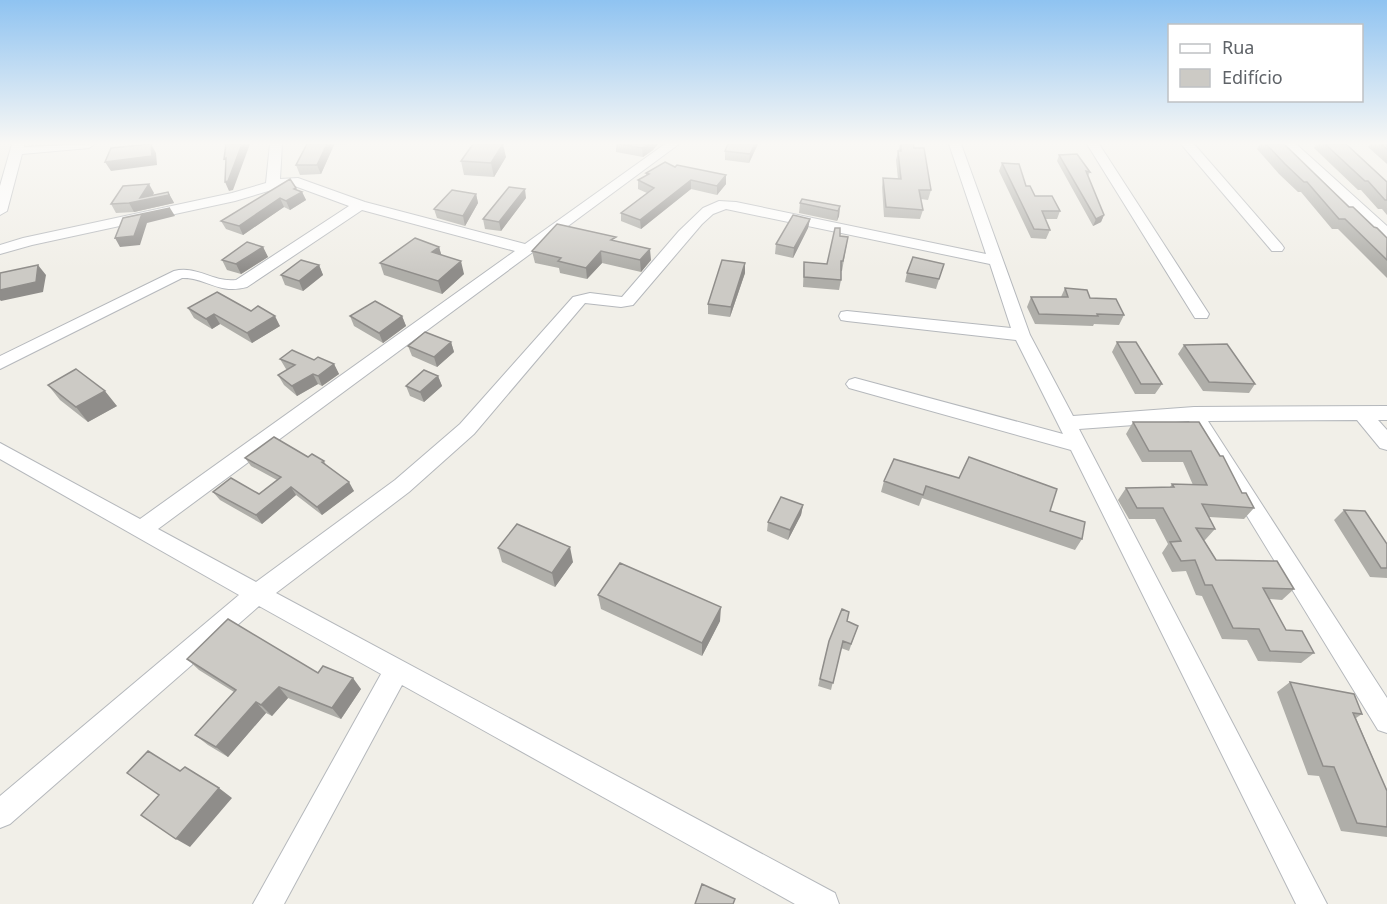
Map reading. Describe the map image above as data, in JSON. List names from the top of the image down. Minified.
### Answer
{"legend":["Rua","Edifício"]}
